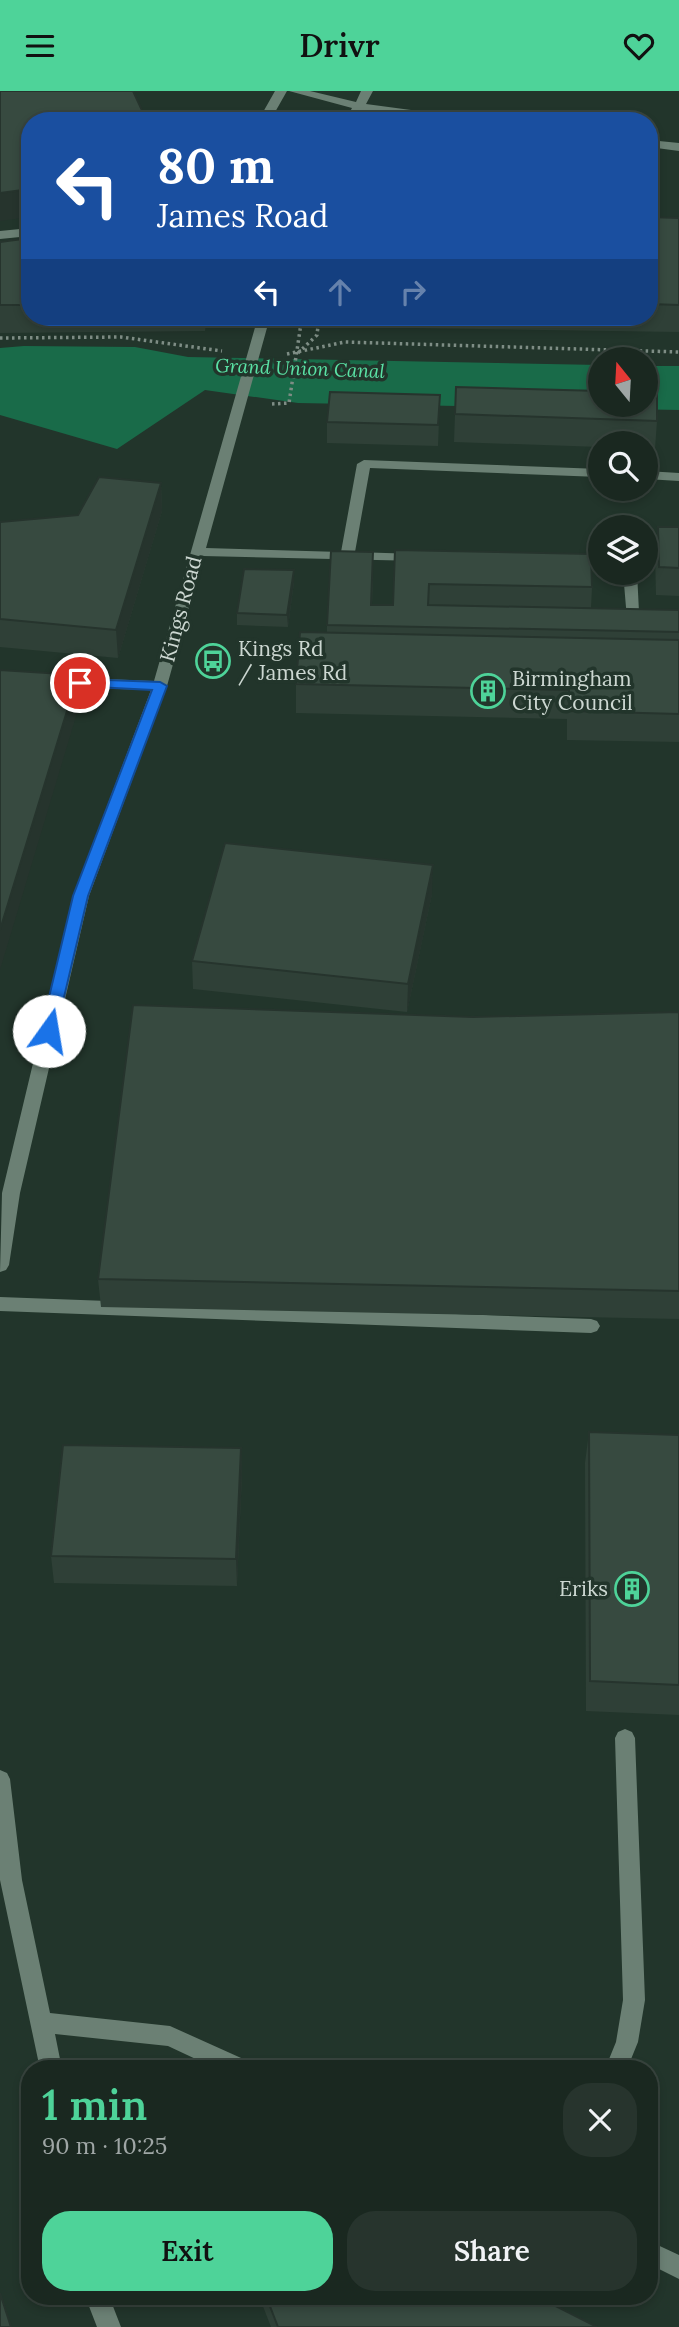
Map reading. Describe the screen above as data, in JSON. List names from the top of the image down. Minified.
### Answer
{"streets":{"street":["Kings Road"]},"water":["Grand Union Canal"],"places":{"bus stop":["Kings Rd / James Rd"],"building":["Birmingham City Council","Eriks"]},"north":"top","page":{"header":"Drivr","turn":["80 m","James Road"],"heading":["1 min","90 m · 10:25"],"buttons":["Exit","Share"]}}
